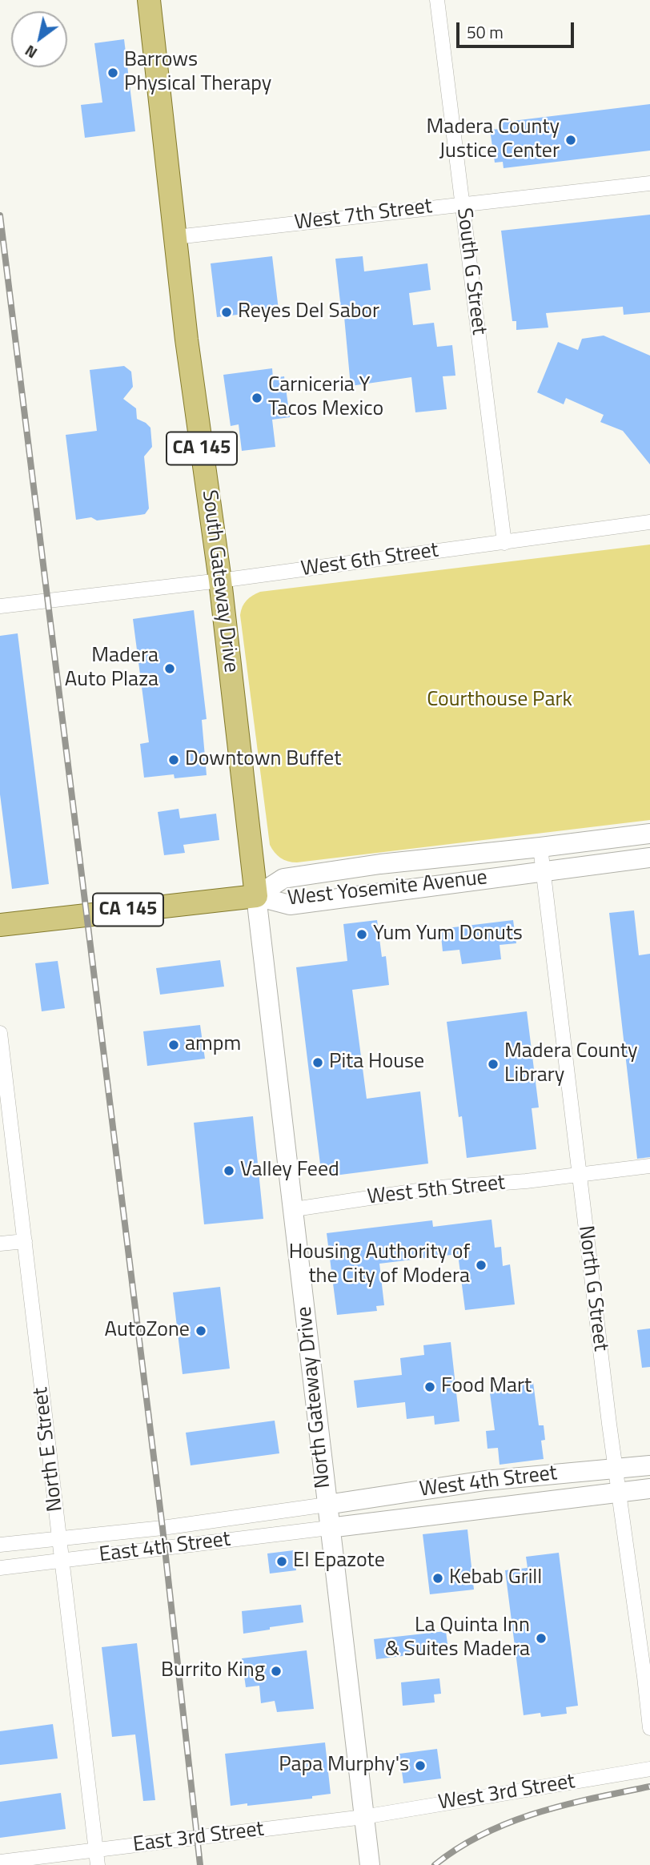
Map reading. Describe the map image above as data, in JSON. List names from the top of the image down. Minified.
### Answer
{"streets":{"main road":["CA 145","South Gateway Drive","West Yosemite Avenue","North Gateway Drive","West 4th Street"],"street":["West 7th Street","South G Street","West 6th Street","West 5th Street","North G Street","North E Street","East 4th Street","West 3rd Street","East 3rd Street"]},"crossings":[["West 7th Street","South G Street"],["West 7th Street","South Gateway Drive"],["South G Street","West 6th Street"],["CA 145","South Gateway Drive"],["CA 145","West Yosemite Avenue"],["CA 145","North Gateway Drive"],["West 6th Street","South Gateway Drive"],["South Gateway Drive","West Yosemite Avenue"],["South Gateway Drive","North Gateway Drive"],["West Yosemite Avenue","North G Street"],["West Yosemite Avenue","North Gateway Drive"],["West 5th Street","North G Street"],["West 5th Street","North Gateway Drive"],["North G Street","West 4th Street"],["North Gateway Drive","West 4th Street"],["North Gateway Drive","East 4th Street"],["North Gateway Drive","West 3rd Street"],["North Gateway Drive","East 3rd Street"],["North E Street","East 4th Street"],["North E Street","East 3rd Street"],["West 4th Street","East 4th Street"],["West 3rd Street","East 3rd Street"]],"parks":["Courthouse Park"],"places":["Barrows Physical Therapy","Madera County Justice Center","Reyes Del Sabor","Carniceria Y Tacos Mexico","Madera Auto Plaza","Downtown Buffet","Yum Yum Donuts","ampm","Pita House","Madera County Library","Valley Feed","Housing Authority of the City of Modera","AutoZone","Food Mart","El Epazote","Kebab Grill","La Quinta Inn & Suites Madera","Burrito King","Papa Murphy's"],"scale_bar":"50 m","north":"bottom left"}
